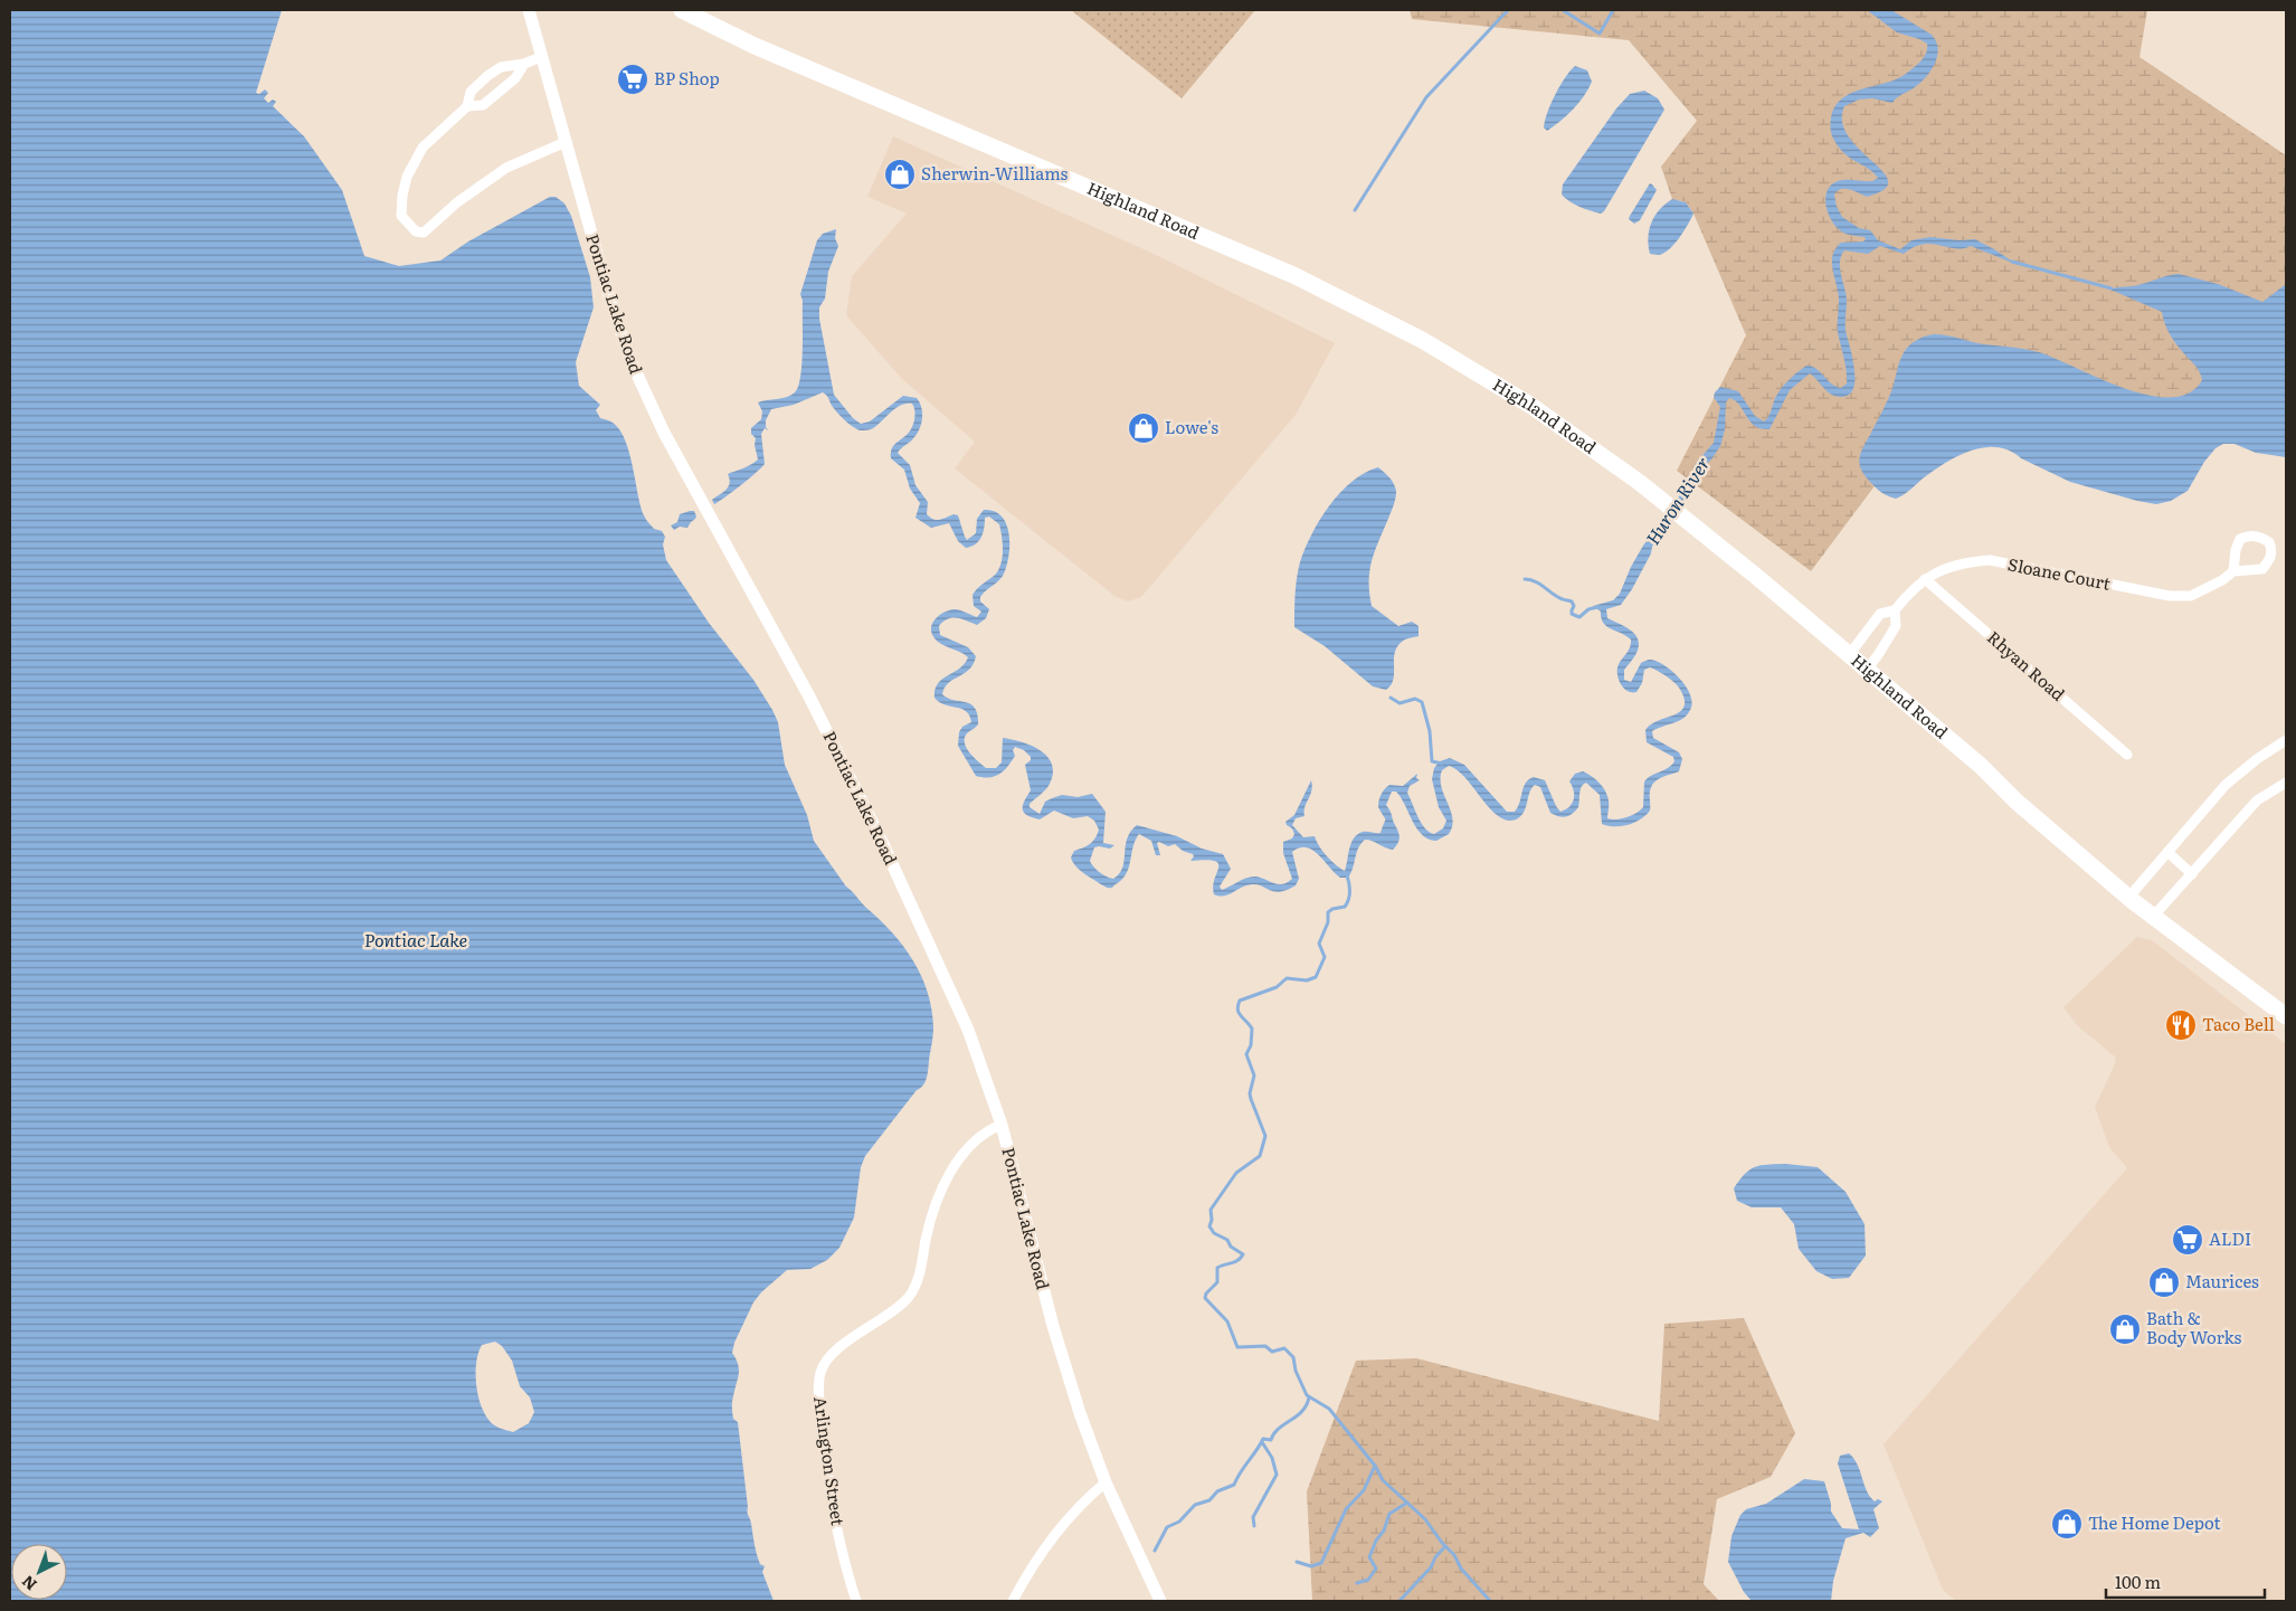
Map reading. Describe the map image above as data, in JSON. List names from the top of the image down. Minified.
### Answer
{"streets":{"highway":["Highland Road"],"street":["Pontiac Lake Road","Sloane Court","Rhyan Road","Arlington Street"]},"crossings":[["Highland Road","Sloane Court"],["Pontiac Lake Road","Arlington Street"],["Sloane Court","Rhyan Road"]],"water":["Huron River","Pontiac Lake"],"places":{"supermarket":["BP Shop","ALDI"],"shop":["Sherwin-Williams","Lowe's","Maurices","Bath & Body Works","The Home Depot"],"restaurant":["Taco Bell"]},"scale_bar":"100 m","north":"bottom left"}
